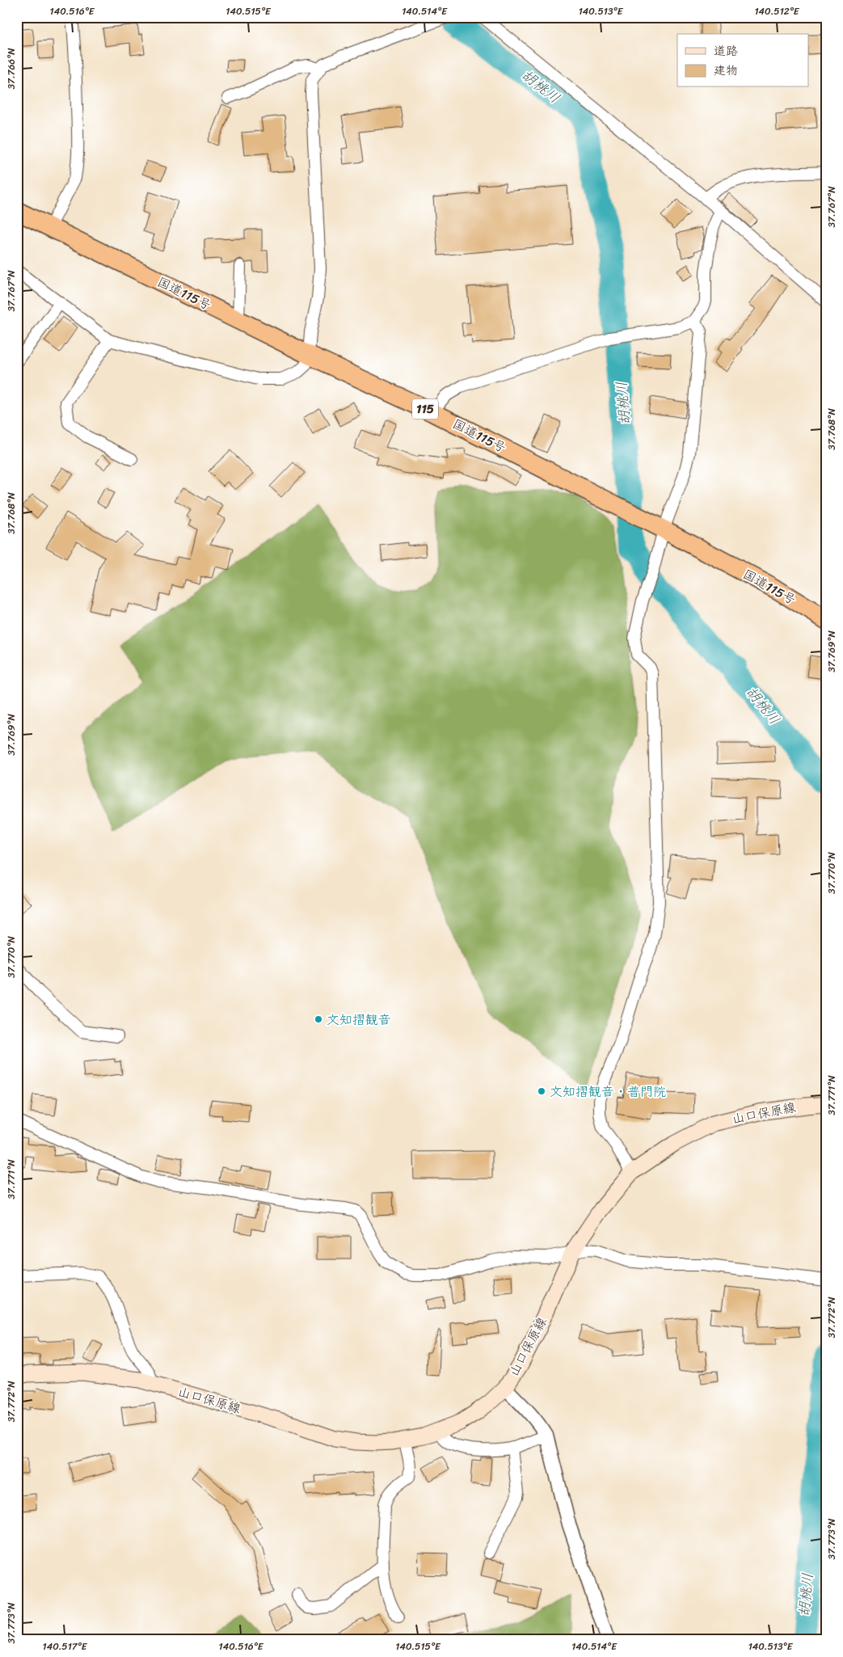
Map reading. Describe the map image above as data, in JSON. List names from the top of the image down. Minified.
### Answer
{"streets":{"highway":["国道115号","115"],"main road":["山口保原線"]},"water":["胡桃川"],"places":["文知摺観音","文知摺観音・普門院"],"legend":["道路","建物"],"coordinates":["140.516°E","140.515°E","140.514°E","140.513°E","140.512°E","37.766°N","37.767°N","37.768°N","37.769°N","37.770°N","37.771°N","37.772°N","37.773°N","140.517°E"]}
